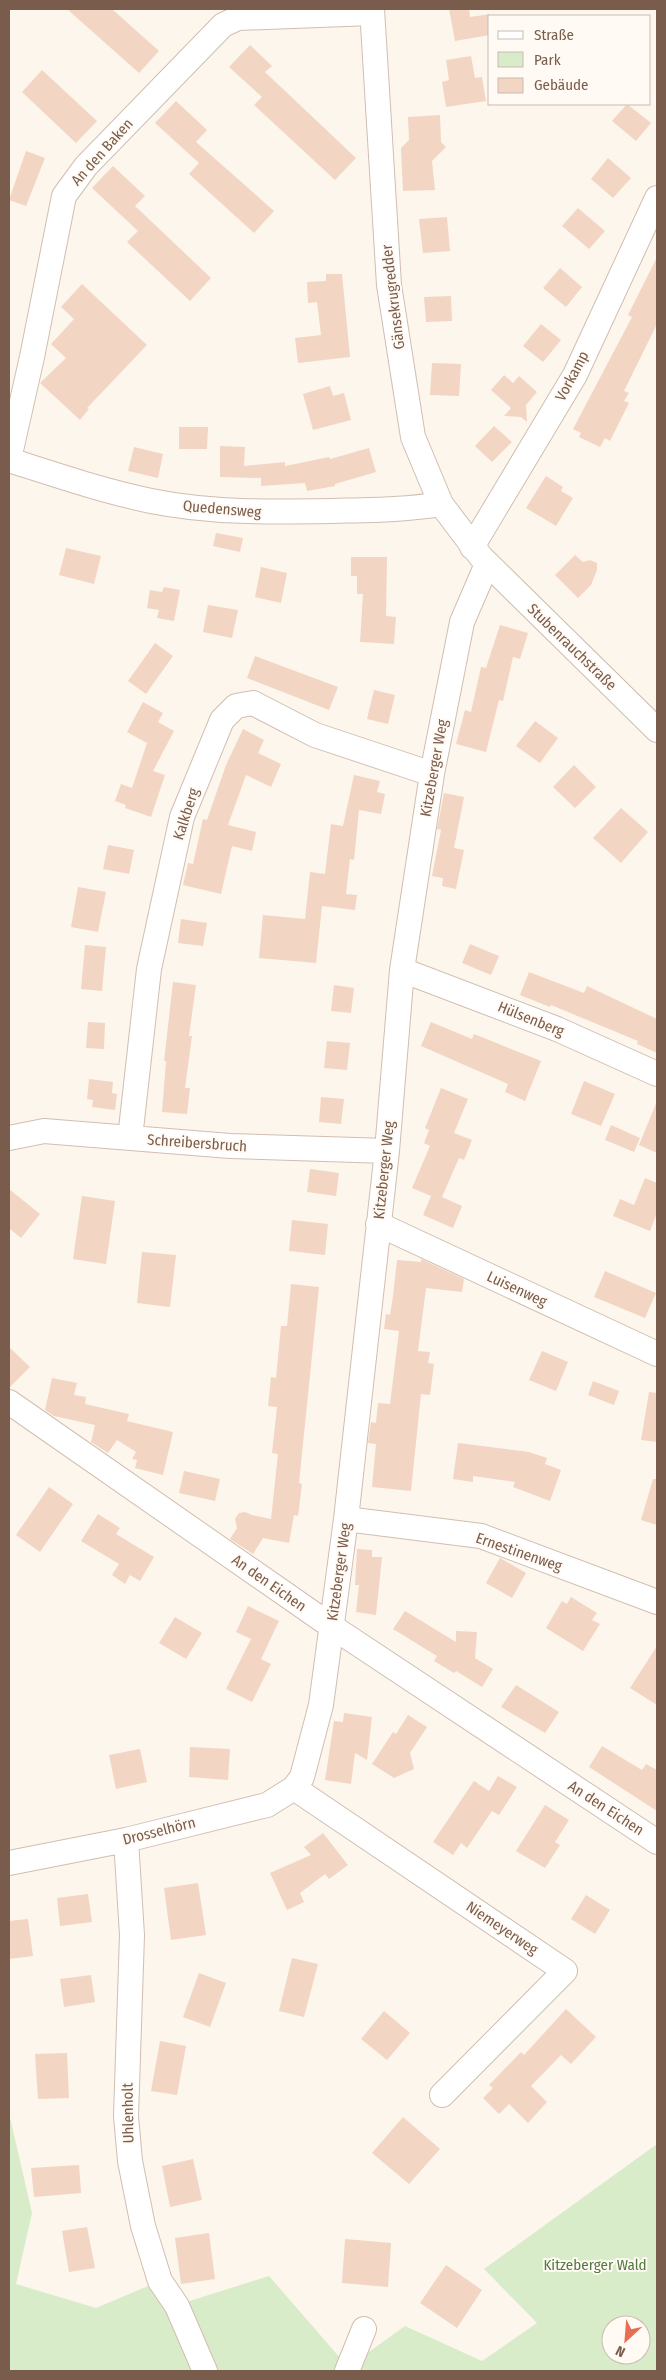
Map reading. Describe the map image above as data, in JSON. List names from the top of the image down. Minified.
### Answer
{"streets":{"street":["An den Baken","Gänsekrugredder","Vorkamp","Quedensweg","Stubenrauchstraße","Kitzeberger Weg","Kalkberg","Hülsenberg","Schreibersbruch","Luisenweg","Ernestinenweg","An den Eichen","Drosselhörn","Niemeyerweg","Uhlenholt"]},"crossings":[["An den Baken","Gänsekrugredder"],["An den Baken","Quedensweg"],["Gänsekrugredder","Vorkamp"],["Gänsekrugredder","Quedensweg"],["Gänsekrugredder","Stubenrauchstraße"],["Gänsekrugredder","Kitzeberger Weg"],["Vorkamp","Stubenrauchstraße"],["Vorkamp","Kitzeberger Weg"],["Stubenrauchstraße","Kitzeberger Weg"],["Kitzeberger Weg","Kalkberg"],["Kitzeberger Weg","Hülsenberg"],["Kitzeberger Weg","Schreibersbruch"],["Kitzeberger Weg","Luisenweg"],["Kitzeberger Weg","Ernestinenweg"],["Kitzeberger Weg","An den Eichen"],["Kitzeberger Weg","Drosselhörn"],["Kitzeberger Weg","Niemeyerweg"],["Kalkberg","Schreibersbruch"],["Drosselhörn","Niemeyerweg"],["Drosselhörn","Uhlenholt"]],"parks":["Kitzeberger Wald"],"legend":["Straße","Park","Gebäude"],"north":"bottom left"}
